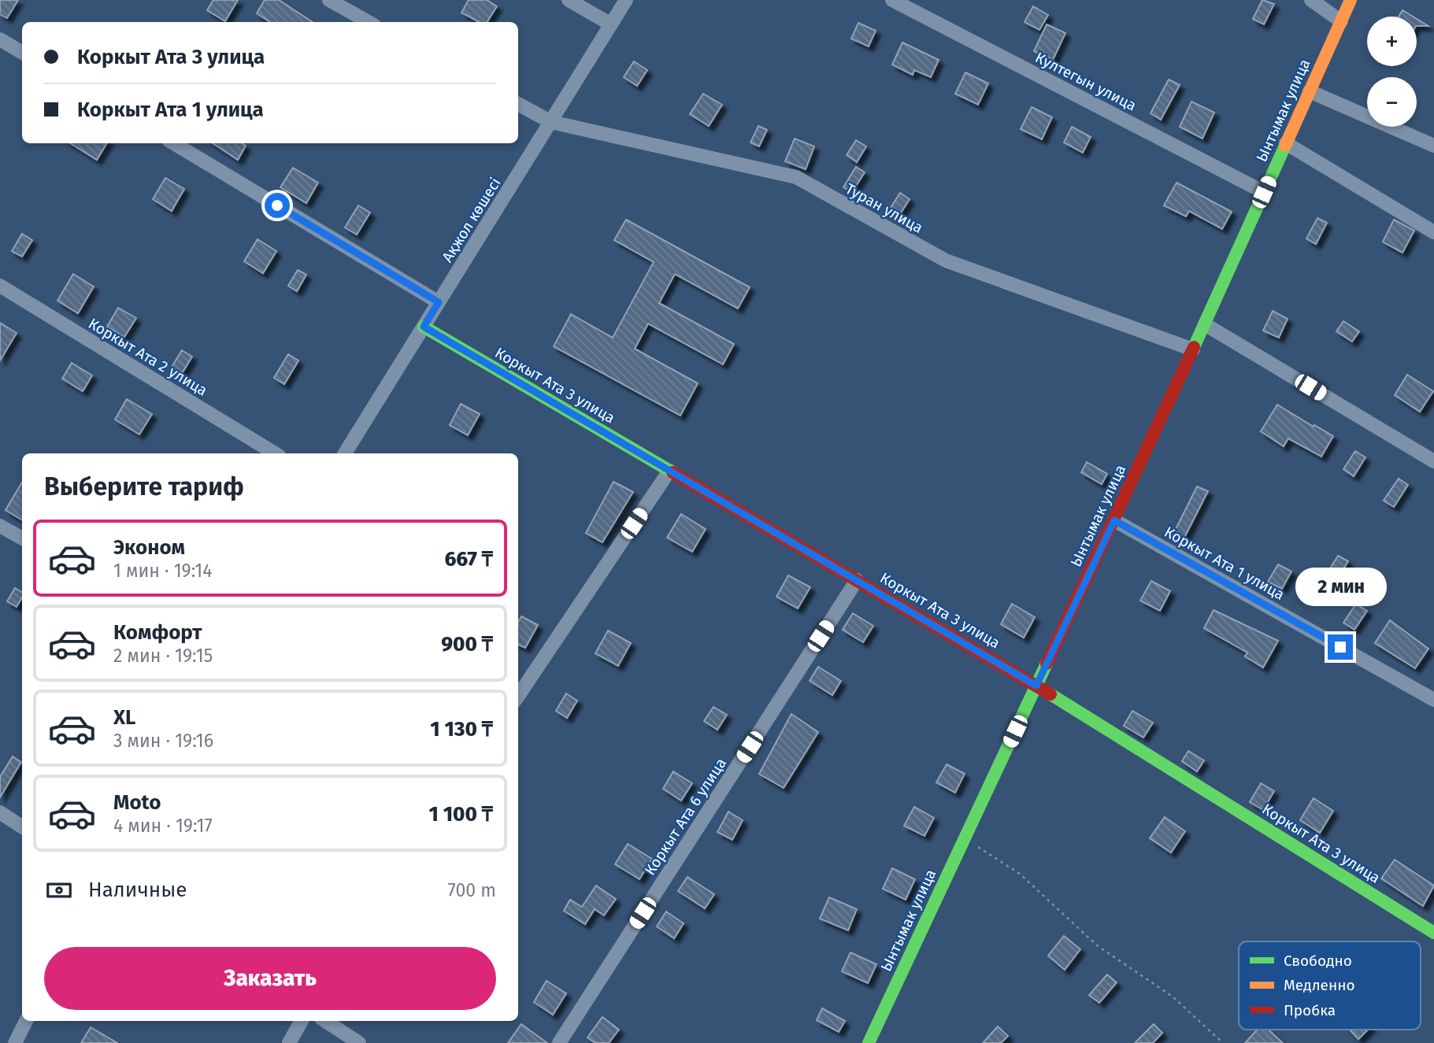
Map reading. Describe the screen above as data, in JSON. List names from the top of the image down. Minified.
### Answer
{"streets":{"street":["Култегын улица","Ынтымак улица","Туран улица","Ақжол көшесі","Коркыт Ата 2 улица","Коркыт Ата 3 улица","Коркыт Ата 1 улица","Коркыт Ата 6 улица"]},"crossings":[["Култегын улица","Ынтымак улица"],["Ынтымак улица","Туран улица"],["Ынтымак улица","Коркыт Ата 3 улица"],["Ынтымак улица","Коркыт Ата 1 улица"],["Туран улица","Ақжол көшесі"],["Ақжол көшесі","Коркыт Ата 3 улица"],["Коркыт Ата 3 улица","Коркыт Ата 6 улица"]],"legend":["Свободно","Медленно","Пробка"],"page":{"map_buttons":["+","−"],"banner":["Коркыт Ата 3 улица","Коркыт Ата 1 улица"],"heading":"Выберите тариф","list":[{"name":"Эконом","note":"1 мин · 19:14","value":"667 ₸"},{"name":"Комфорт","note":"2 мин · 19:15","value":"900 ₸"},{"name":"XL","note":"3 мин · 19:16","value":"1 130 ₸"},{"name":"Moto","note":"4 мин · 19:17","value":"1 100 ₸"}],"bubble":"2 мин","pay":["Наличные","700 m"],"buttons":"Заказать"}}
